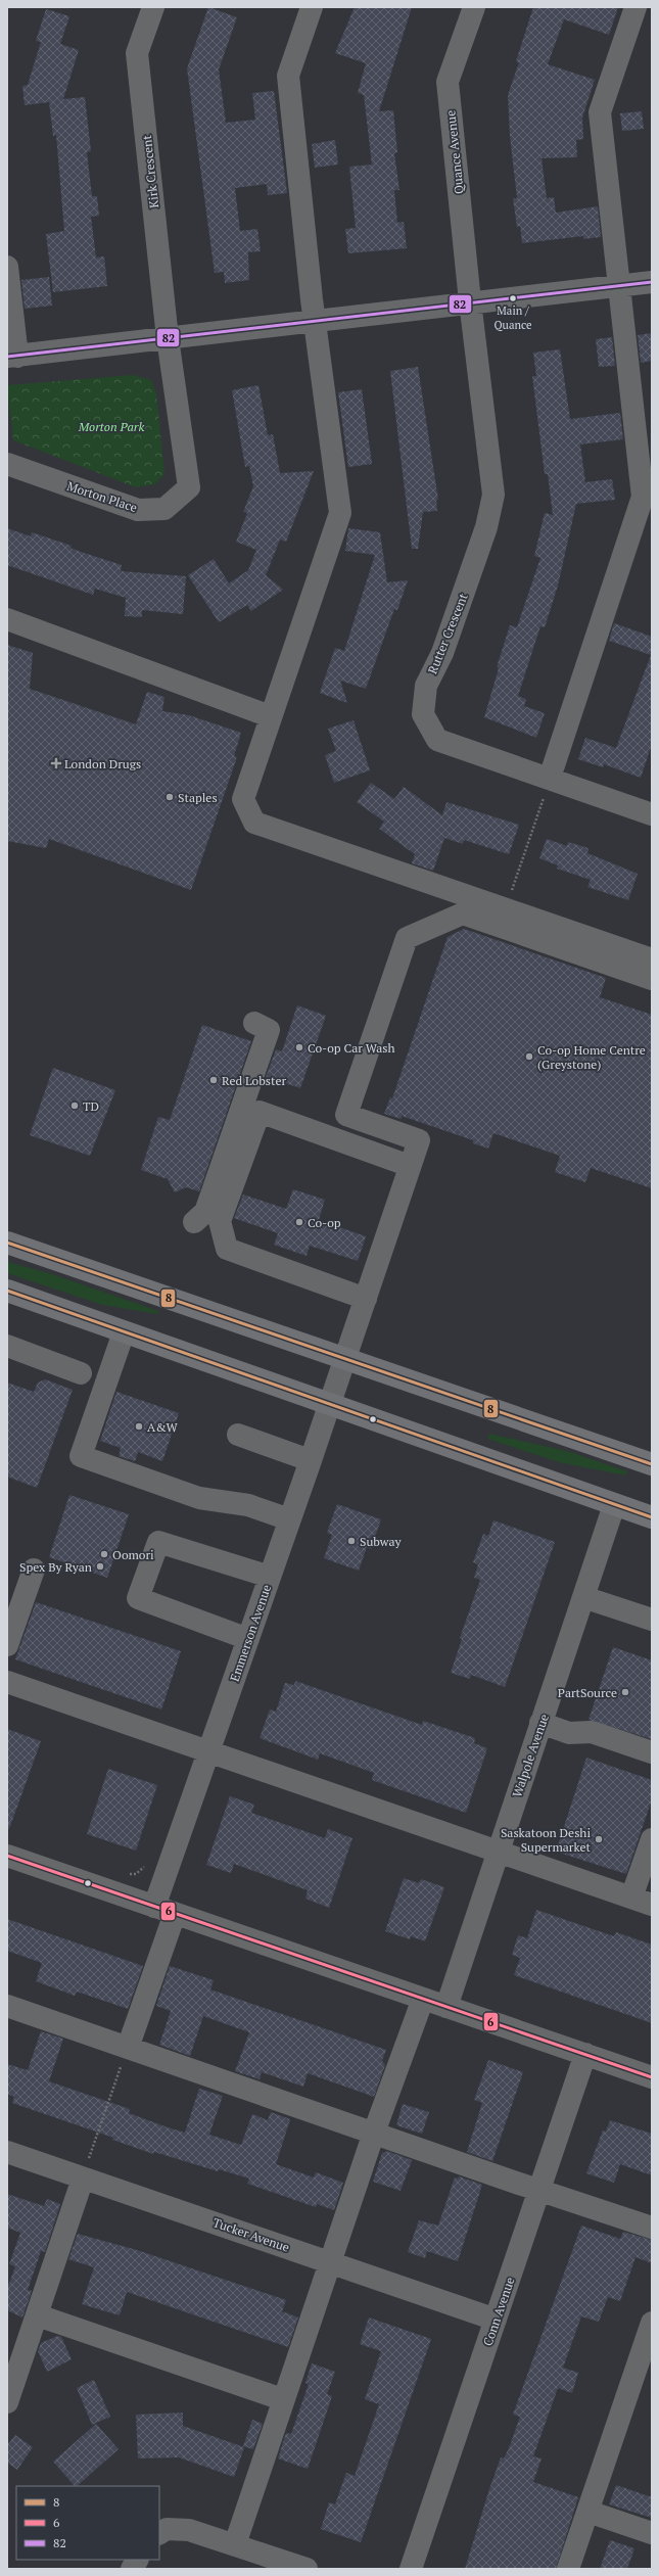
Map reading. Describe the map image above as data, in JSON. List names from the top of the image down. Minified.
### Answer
{"streets":{"street":["Quance Avenue","Kirk Crescent","Morton Place","Rutter Crescent","Emmerson Avenue","Walpole Avenue","Tucker Avenue","Conn Avenue"]},"crossings":[["Quance Avenue","Rutter Crescent"],["Kirk Crescent","Morton Place"],["Tucker Avenue","Conn Avenue"]],"parks":["Morton Park"],"places":{"other":["Main / Quance","Staples","Co-op Car Wash","Co-op Home Centre (Greystone)","Red Lobster","TD","Co-op","A&W","Subway","Oomori","Spex By Ryan","PartSource","Saskatoon Deshi Supermarket"],"health":["London Drugs"]},"lines":["transit line 82","transit line 8","transit line 6"],"legend":["8","6","82"]}
